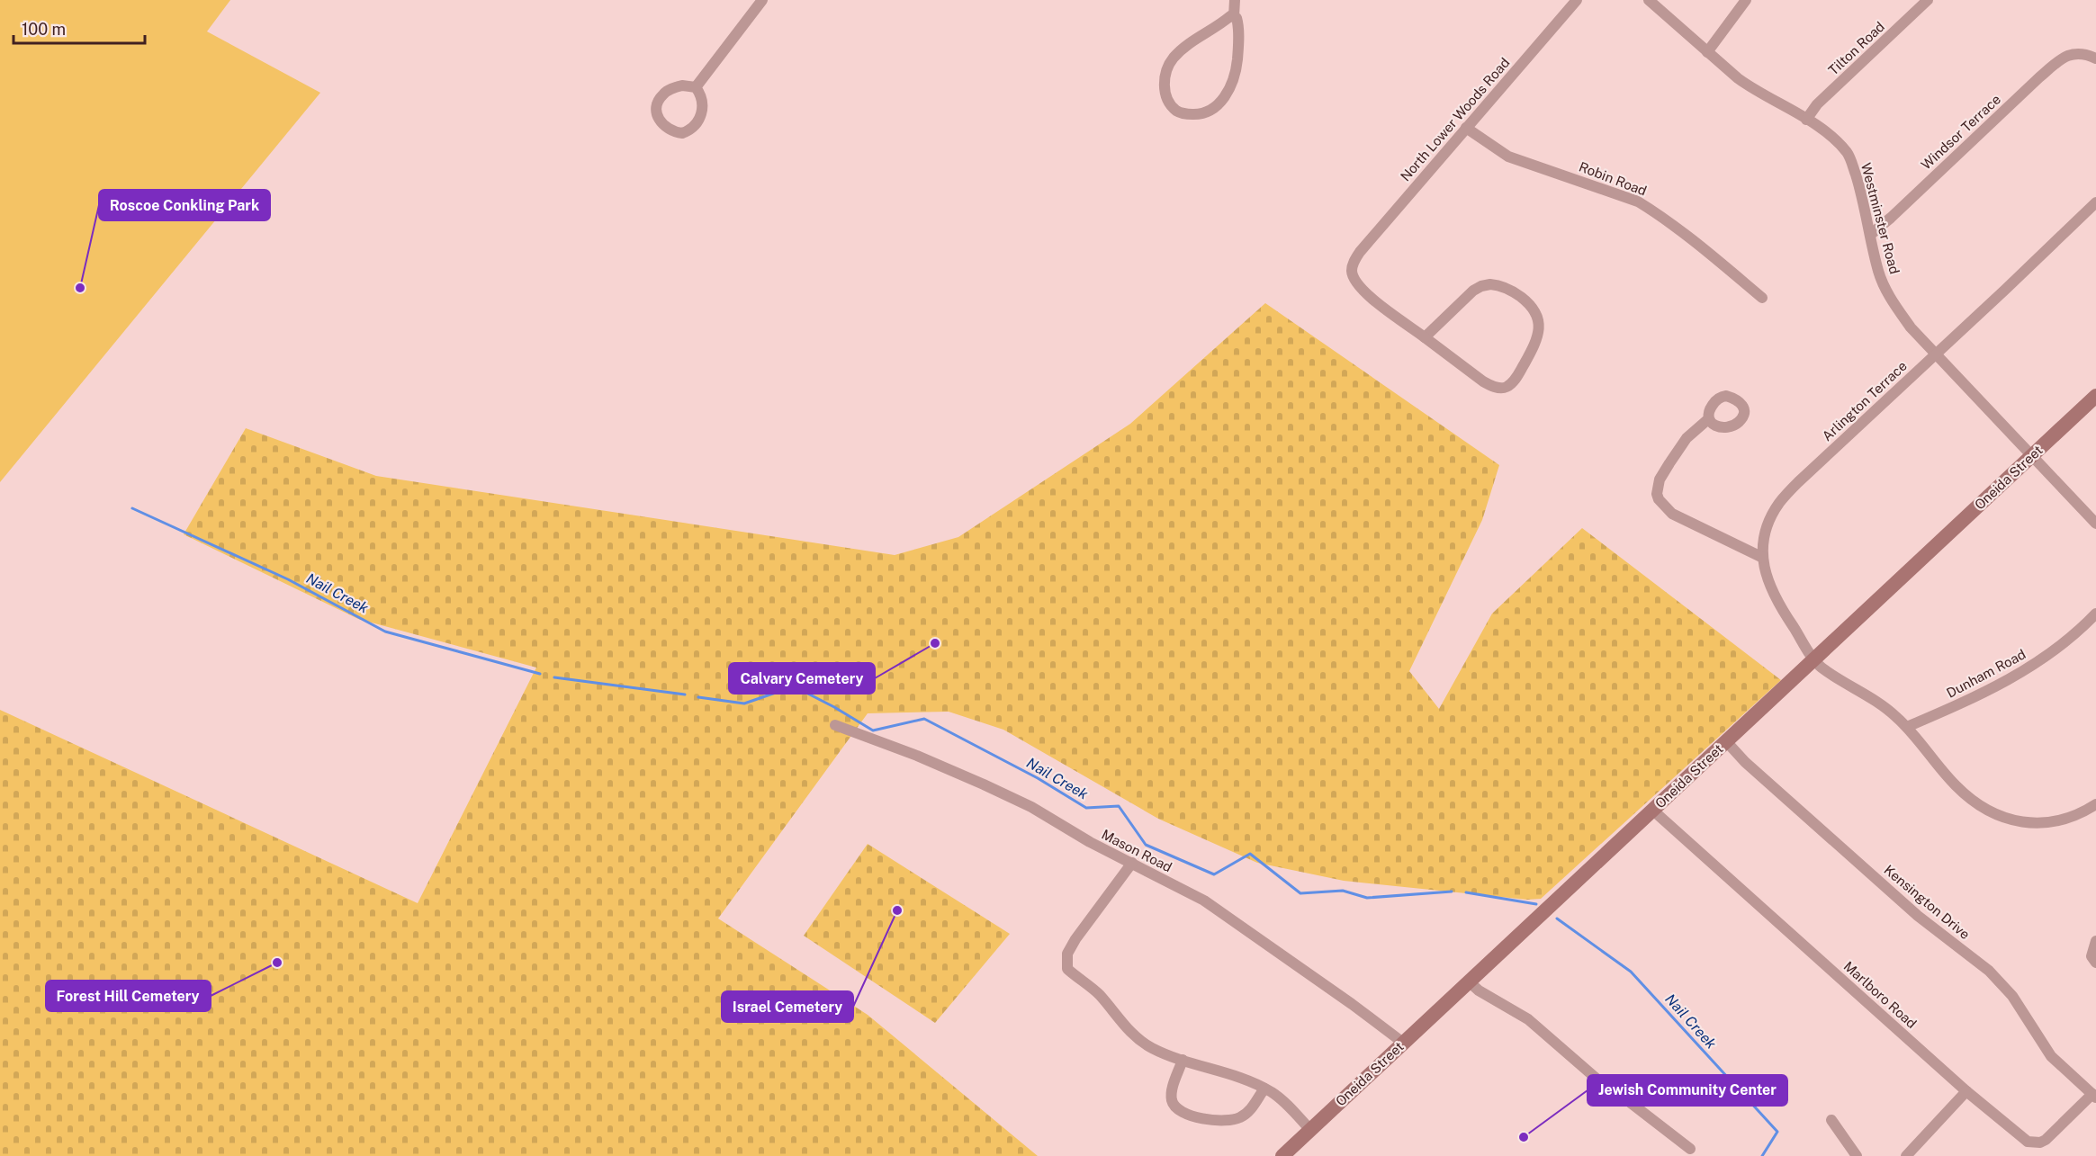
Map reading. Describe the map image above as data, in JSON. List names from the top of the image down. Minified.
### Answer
{"streets":{"street":["Tilton Road","North Lower Woods Road","Windsor Terrace","Robin Road","Westminster Road","Arlington Terrace","Oneida Street","Dunham Road","Mason Road","Kensington Drive","Marlboro Road"]},"crossings":[["Tilton Road","Westminster Road"],["North Lower Woods Road","Robin Road"],["Windsor Terrace","Westminster Road"],["Westminster Road","Arlington Terrace"],["Westminster Road","Oneida Street"],["Arlington Terrace","Oneida Street"],["Arlington Terrace","Dunham Road"],["Oneida Street","Mason Road"],["Oneida Street","Kensington Drive"],["Oneida Street","Marlboro Road"],["Kensington Drive","Marlboro Road"]],"water":["Nail Creek"],"places":["Roscoe Conkling Park","Calvary Cemetery","Israel Cemetery","Forest Hill Cemetery","Jewish Community Center"],"scale_bar":"100 m"}
